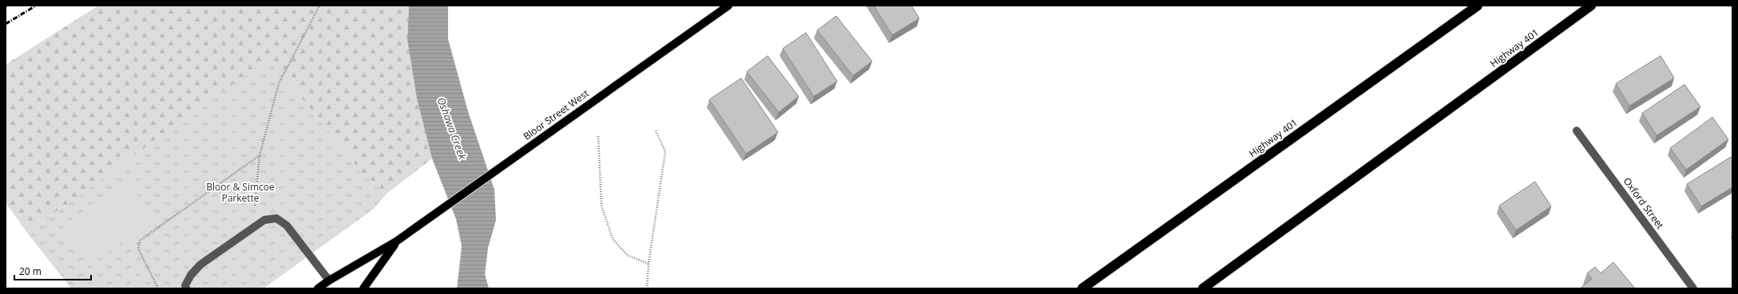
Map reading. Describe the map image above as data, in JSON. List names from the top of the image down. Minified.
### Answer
{"streets":{"highway":["Highway 401"],"main road":["Bloor Street West"],"street":["Oxford Street"]},"water":["Oshawa Creek"],"parks":["Bloor & Simcoe Parkette"],"scale_bar":"20 m"}
